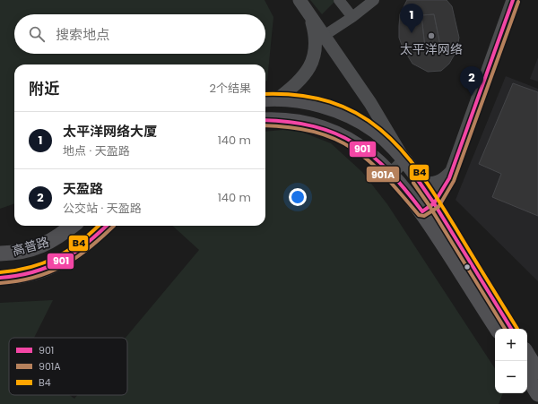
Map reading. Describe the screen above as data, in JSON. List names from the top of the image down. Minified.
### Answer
{"streets":{"main road":["高普路"]},"places":["太平洋网络"],"lines":["transit line 901","transit line 901A","transit line B4"],"legend":["901","901A","B4"],"page":{"pins":["1","2"],"search":"搜索地点","heading":["附近","2个结果"],"list":[{"mark":"1","name":"太平洋网络大厦","note":"地点 · 天盈路","value":"140 m"},{"mark":"2","name":"天盈路","note":"公交站 · 天盈路","value":"140 m"}],"map_buttons":["+","−"]}}
